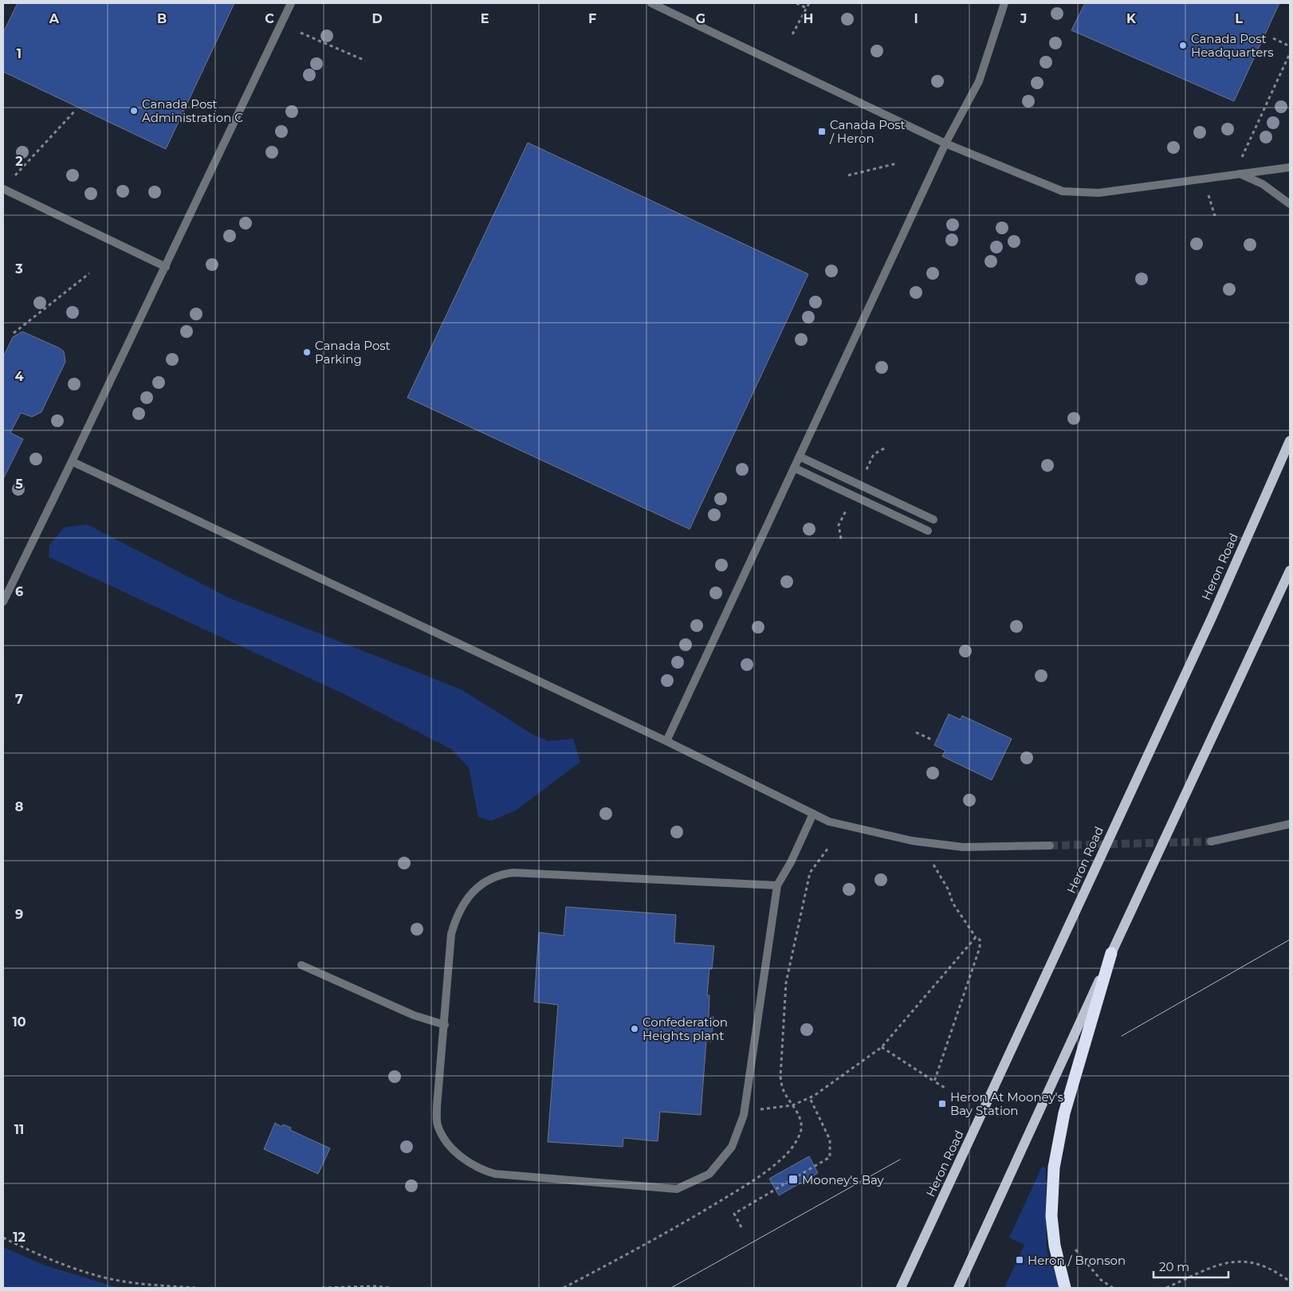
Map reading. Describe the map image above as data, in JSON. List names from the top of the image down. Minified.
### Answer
{"streets":{"main road":["Heron Road"]},"places":{"other":["Canada Post Headquarters","Canada Post Administration C","Canada Post Parking","Confederation Heights plant"],"transit":["Canada Post / Heron","Heron At Mooney's Bay Station","Mooney's Bay","Heron / Bronson"]},"scale_bar":"20 m","grid":{"columns":["A","B","C","D","E","F","G","H","I","J","K","L"],"rows":["1","2","3","4","5","6","7","8","9","10","11","12"]}}
